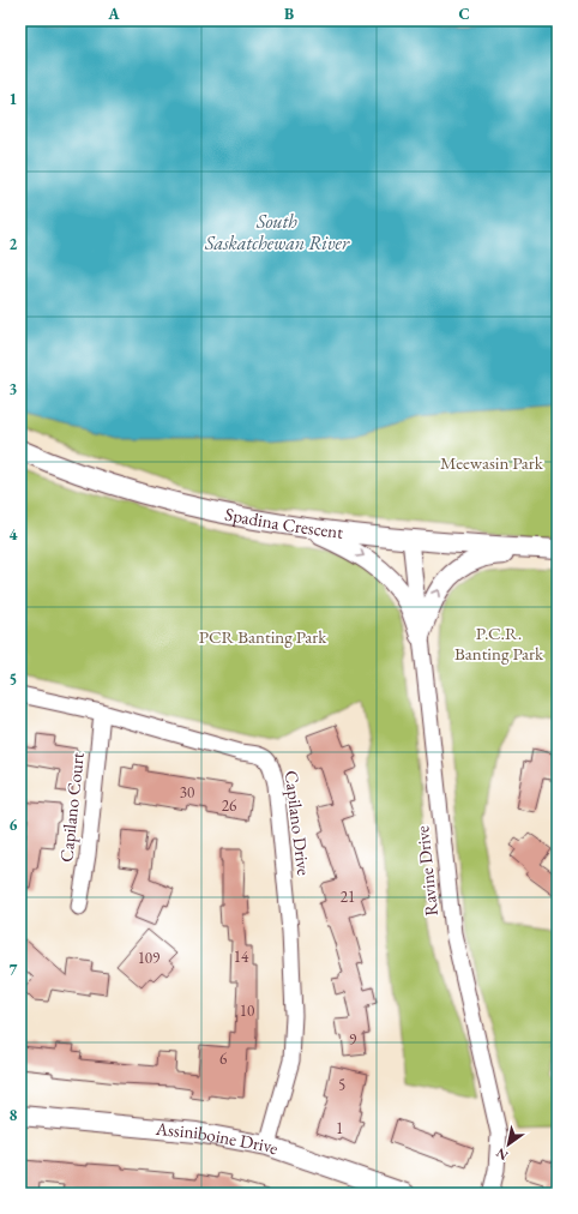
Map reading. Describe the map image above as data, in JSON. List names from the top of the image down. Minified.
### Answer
{"streets":{"street":["Spadina Crescent","Capilano Court","Capilano Drive","Ravine Drive","Assiniboine Drive"]},"crossings":[["Spadina Crescent","Ravine Drive"],["Capilano Court","Capilano Drive"],["Capilano Drive","Assiniboine Drive"]],"water":["South Saskatchewan River"],"parks":["Meewasin Park","P.C.R. Banting Park","PCR Banting Park"],"house_numbers":["30","26","21","14","109","10","9","6","5","1"],"north":"bottom left","grid":{"columns":["A","B","C"],"rows":["1","2","3","4","5","6","7","8"]}}
